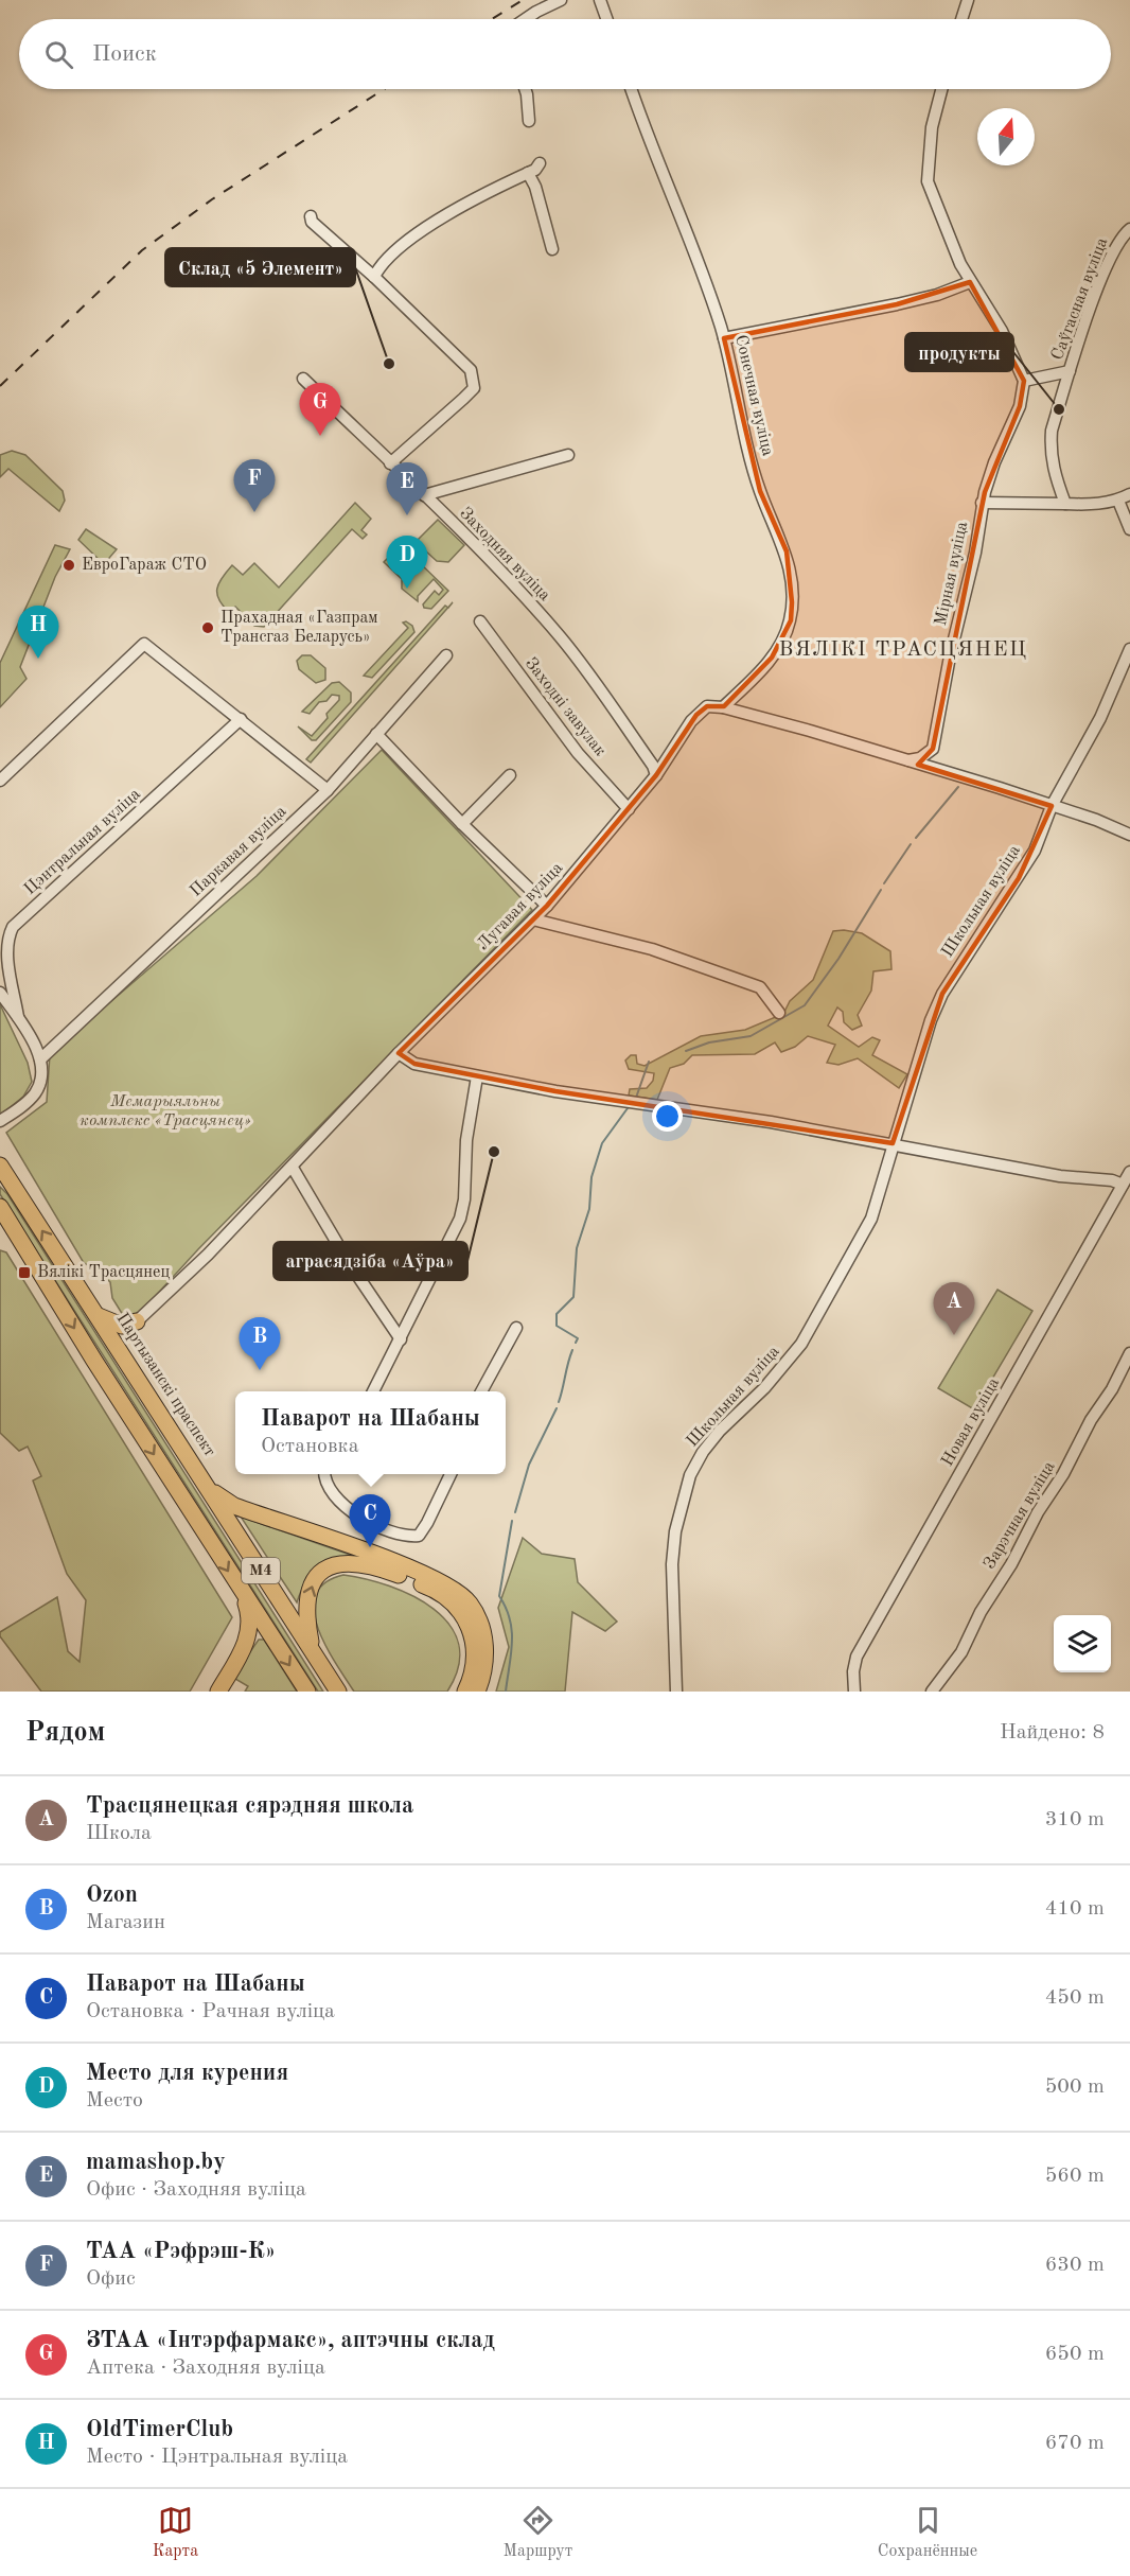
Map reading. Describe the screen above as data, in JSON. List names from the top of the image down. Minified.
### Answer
{"streets":{"highway":["Партызанскі праспект","М4"],"street":["Саўгасная вуліца","Сонечная вуліца","Заходняя вуліца","Мірная вуліца","Заходні завулак","Цэнтральная вуліца","Паркавая вуліца","Школьная вуліца","Лугавая вуліца","Новая вуліца","Зарэчная вуліца"]},"crossings":[["Заходняя вуліца","Лугавая вуліца"],["Заходні завулак","Лугавая вуліца"],["Цэнтральная вуліца","Паркавая вуліца"]],"districts":["ВЯЛІКІ ТРАСЦЯНЕЦ"],"parks":["Мемарыяльны комплекс «Трасцянец»"],"places":{"other":["Склад «5 Элемент»","продукты","ЕвроГараж СТО","Прахадная «Газпрам Трансгаз Беларусь»","аграсядзіба «Аўра»"],"transit":["Вялікі Трасцянец"]},"north":"top","page":{"search":"Поиск","pins":["G","F","E","D","H","A","B","C"],"popup":["Паварот на Шабаны","Остановка"],"heading":["Рядом","Найдено: 8"],"list":[{"mark":"A","name":"Трасцянецкая сярэдняя школа","note":"Школа","value":"310 m"},{"mark":"B","name":"Ozon","note":"Магазин","value":"410 m"},{"mark":"C","name":"Паварот на Шабаны","note":"Остановка · Рачная вуліца","value":"450 m"},{"mark":"D","name":"Место для курения","note":"Место","value":"500 m"},{"mark":"E","name":"mamashop.by","note":"Офис · Заходняя вуліца","value":"560 m"},{"mark":"F","name":"ТАА «Рэфрэш-К»","note":"Офис","value":"630 m"},{"mark":"G","name":"ЗТАА «Інтэрфармакс», аптэчны склад","note":"Аптека · Заходняя вуліца","value":"650 m"},{"mark":"H","name":"OldTimerClub","note":"Место · Цэнтральная вуліца","value":"670 m"}],"nav":["Карта","Маршрут","Сохранённые"]}}
